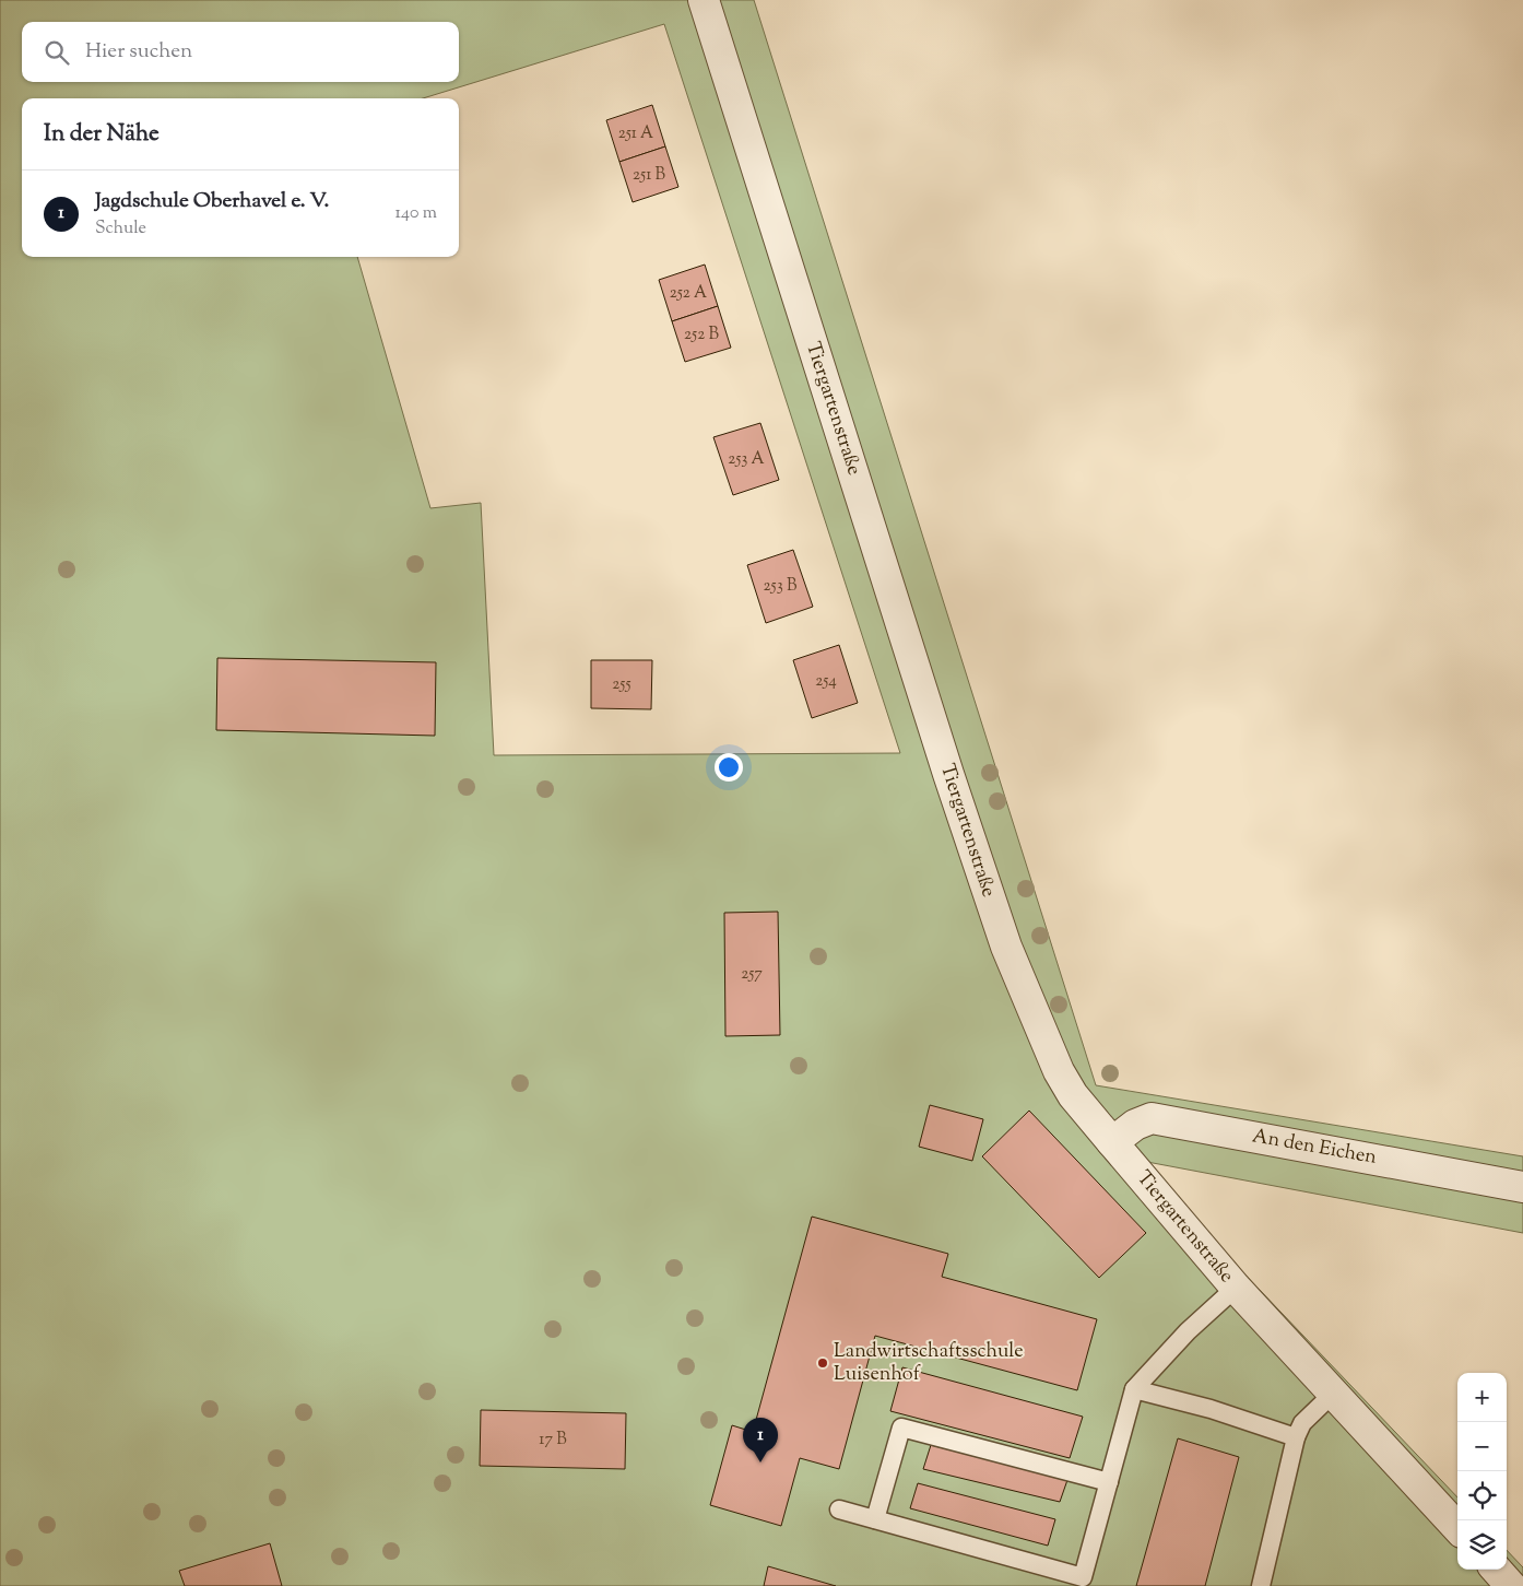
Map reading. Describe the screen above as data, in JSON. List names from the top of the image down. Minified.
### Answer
{"streets":{"street":["Tiergartenstraße","An den Eichen"]},"crossings":[["Tiergartenstraße","An den Eichen"]],"places":["Landwirtschaftsschule Luisenhof"],"house_numbers":["251 A","251 B","252 A","252 B","253 A","253 B","254","255","257","17 B"],"page":{"search":"Hier suchen","heading":"In der Nähe","list":[{"mark":"1","name":"Jagdschule Oberhavel e. V.","note":"Schule","value":"140 m"}],"map_buttons":["+","−"],"pins":"1"}}
